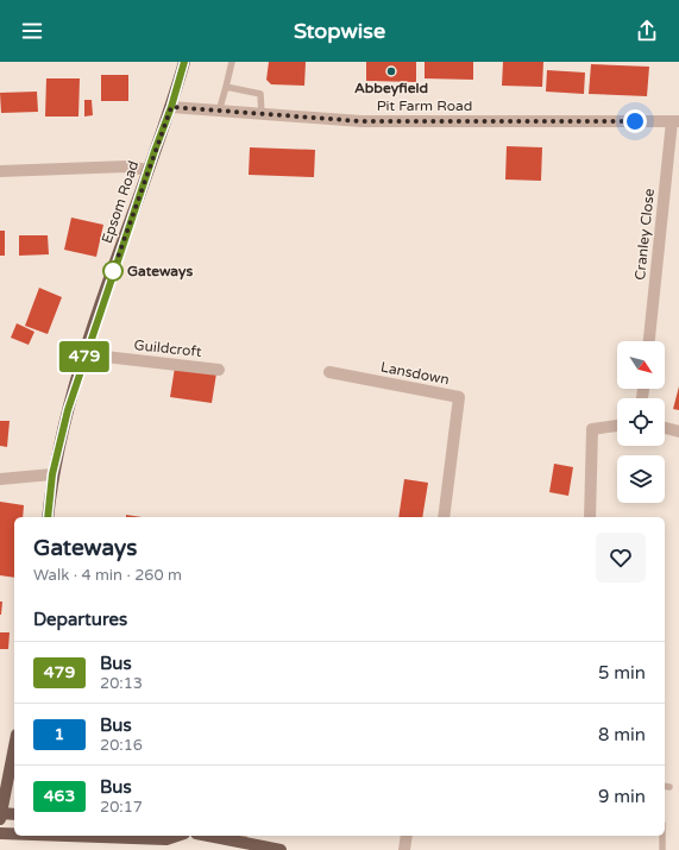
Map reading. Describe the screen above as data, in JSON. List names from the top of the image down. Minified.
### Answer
{"streets":{"main road":["Epsom Road"],"street":["Pit Farm Road","Cranley Close","Guildcroft","Lansdown"]},"crossings":[["Pit Farm Road","Epsom Road"],["Pit Farm Road","Cranley Close"],["Epsom Road","Guildcroft"]],"places":["Abbeyfield","Gateways"],"lines":["bus line 479"],"north":"bottom right","page":{"header":"Stopwise","on_map":"479","heading":[["Gateways","Walk · 4 min · 260 m"],"Departures"],"list":[{"mark":"479","name":"Bus","note":"20:13","value":"5 min"},{"mark":"1","name":"Bus","note":"20:16","value":"8 min"},{"mark":"463","name":"Bus","note":"20:17","value":"9 min"}]}}
